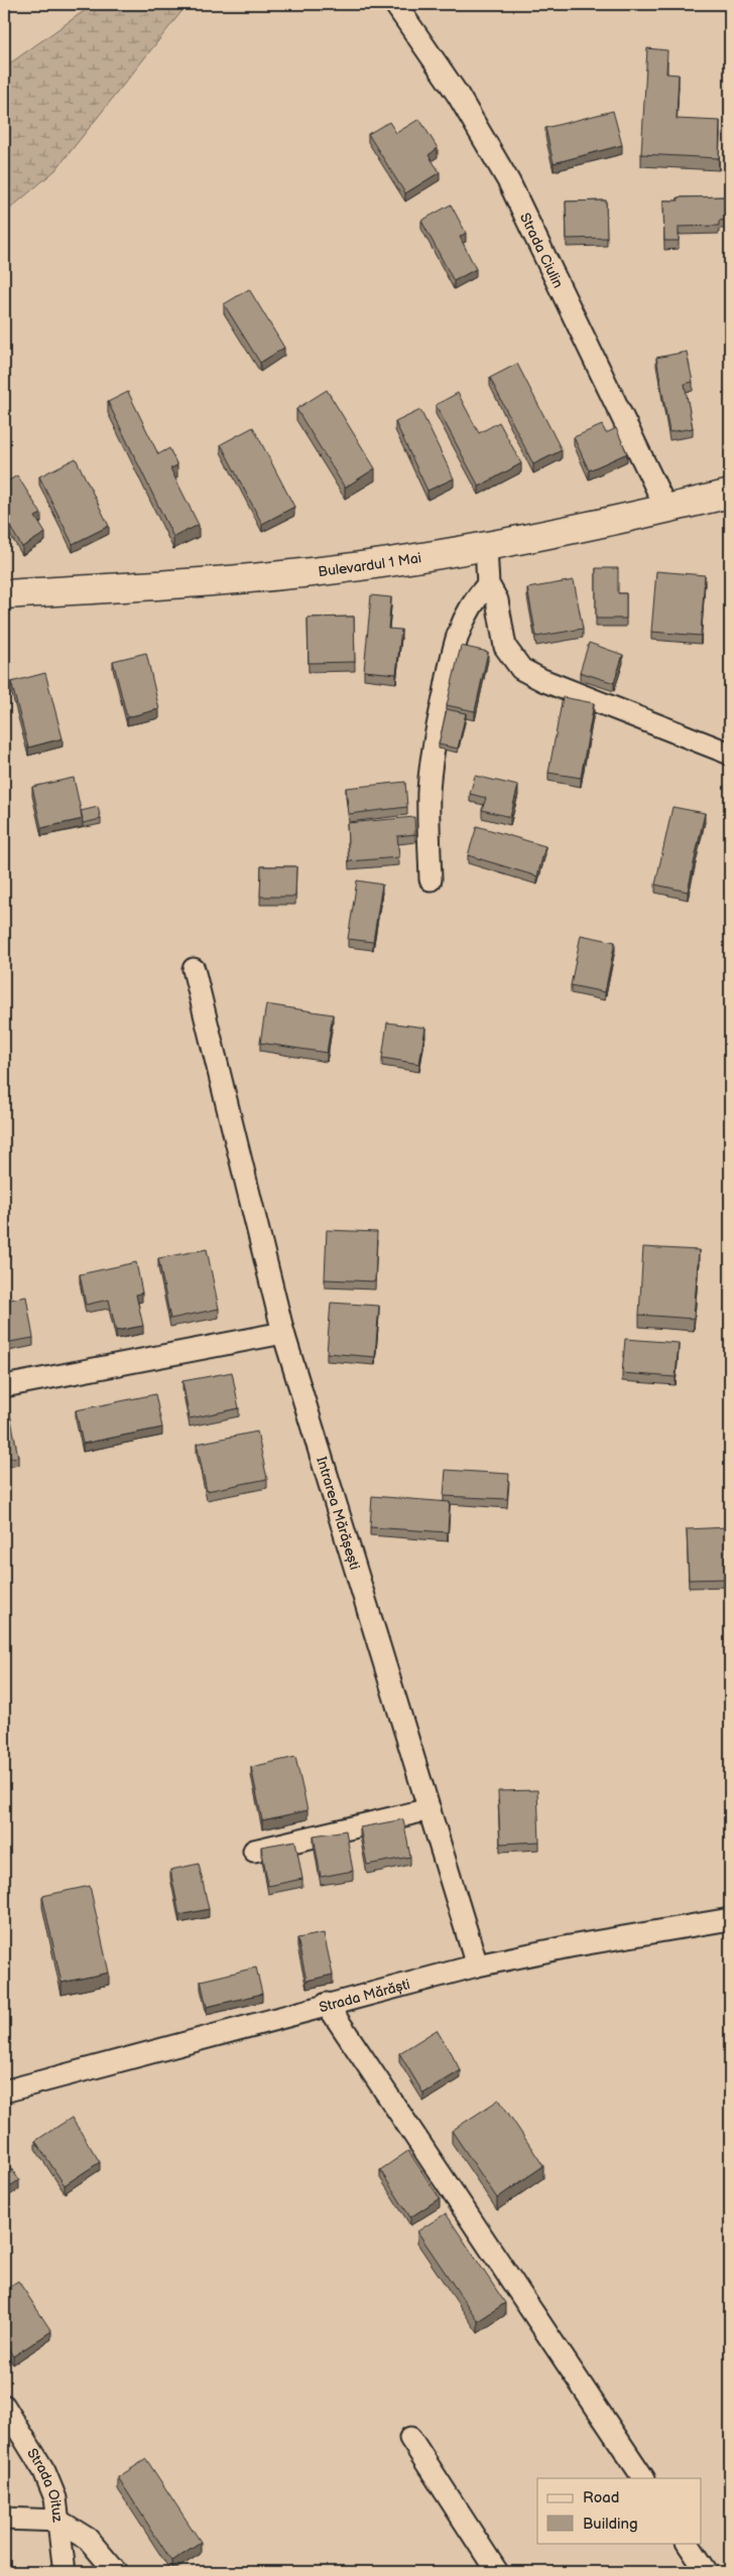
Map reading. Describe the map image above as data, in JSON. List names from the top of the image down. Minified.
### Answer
{"streets":{"main road":["Bulevardul 1 Mai"],"street":["Strada Ciulin","Intrarea Mărășești","Strada Mărăști","Strada Oituz"]},"crossings":[["Strada Ciulin","Bulevardul 1 Mai"],["Intrarea Mărășești","Strada Mărăști"]],"legend":["Road","Building"]}
